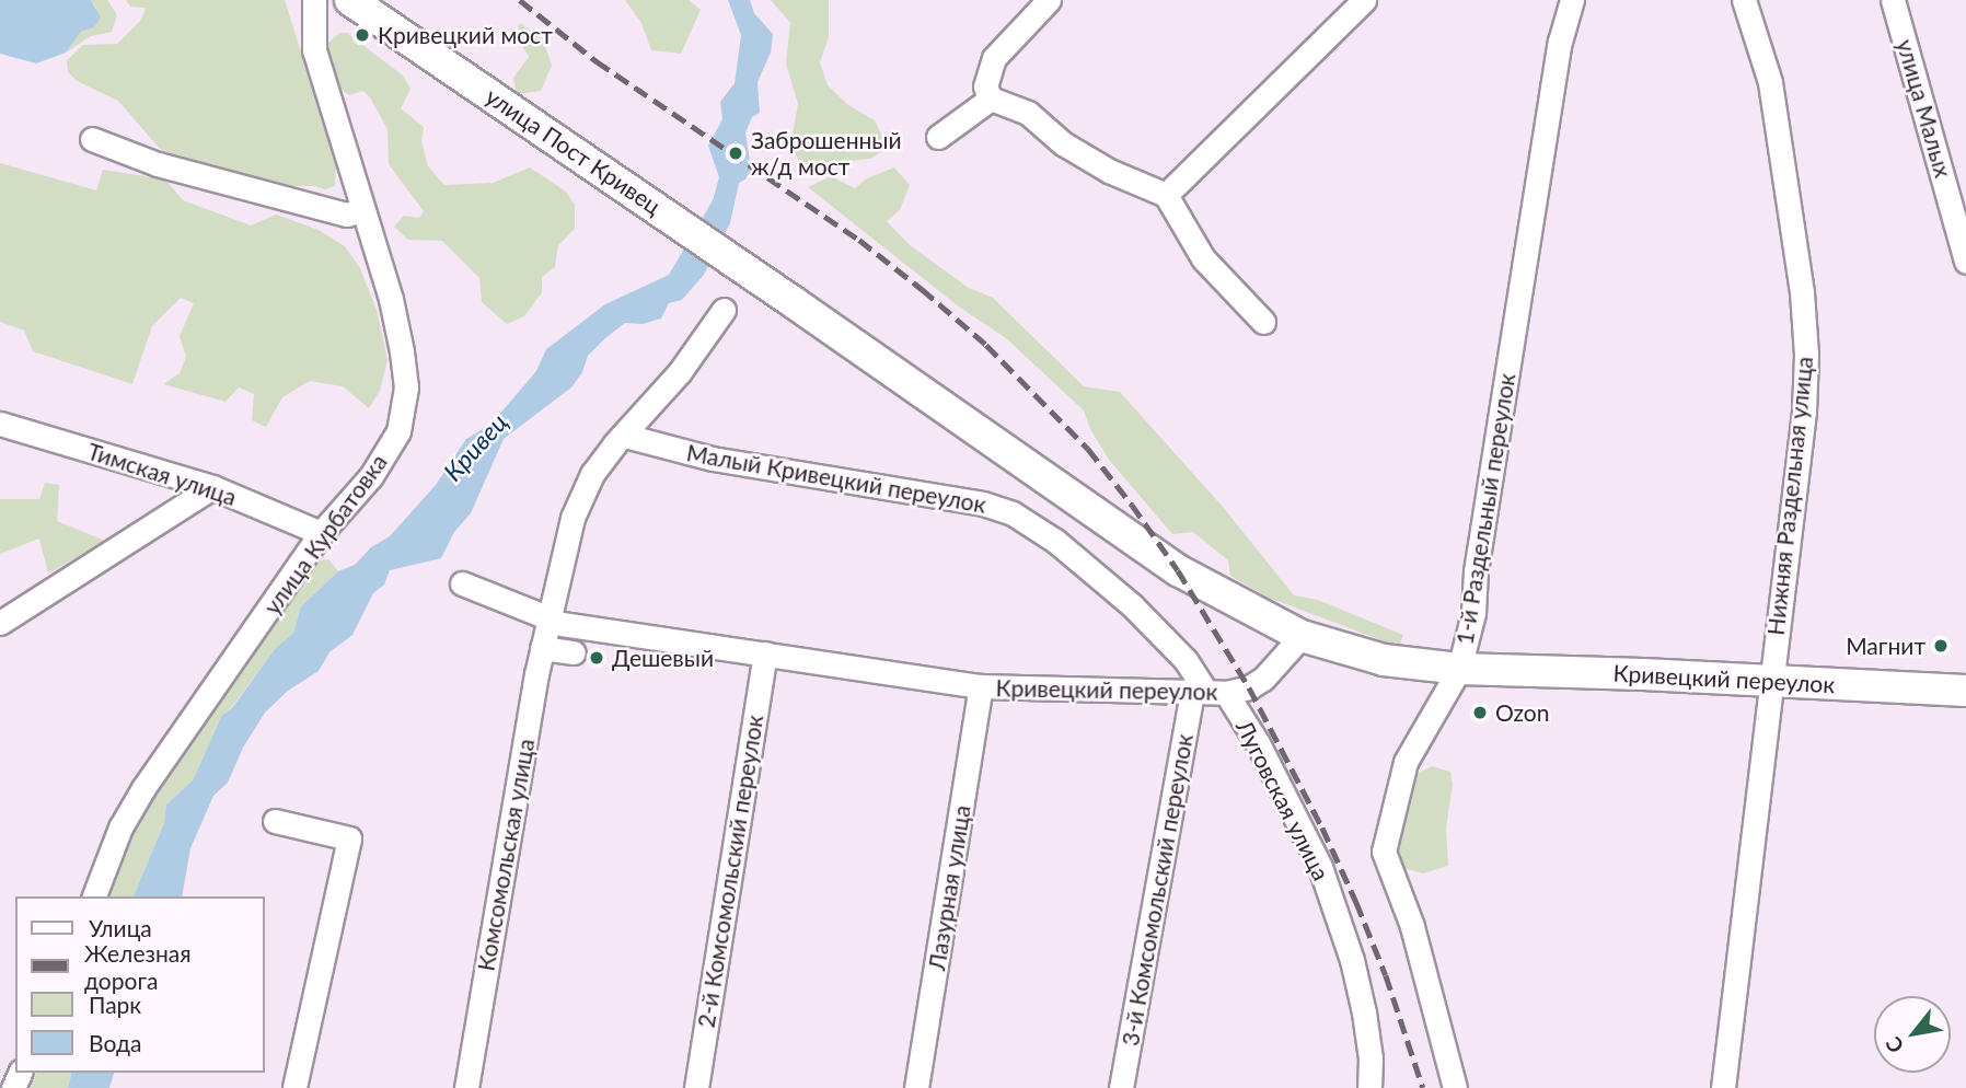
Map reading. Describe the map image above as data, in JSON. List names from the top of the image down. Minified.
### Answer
{"streets":{"main road":["улица Пост Кривец","Кривецкий переулок"],"street":["улица Малых","Тимская улица","Малый Кривецкий переулок","Нижняя Раздельная улица","1-й Раздельный переулок","улица Курбатовка","Луговская улица","Комсомольская улица","2-й Комсомольский переулок","Лазурная улица","3-й Комсомольский переулок"]},"crossings":[["улица Пост Кривец","Кривецкий переулок"],["Тимская улица","улица Курбатовка"],["Малый Кривецкий переулок","Кривецкий переулок"],["Малый Кривецкий переулок","Луговская улица"],["Малый Кривецкий переулок","Комсомольская улица"],["Малый Кривецкий переулок","3-й Комсомольский переулок"],["Нижняя Раздельная улица","Кривецкий переулок"],["1-й Раздельный переулок","Кривецкий переулок"],["Кривецкий переулок","Луговская улица"],["Кривецкий переулок","Комсомольская улица"],["Кривецкий переулок","2-й Комсомольский переулок"],["Кривецкий переулок","Лазурная улица"],["Кривецкий переулок","3-й Комсомольский переулок"],["Луговская улица","3-й Комсомольский переулок"]],"water":["Кривец"],"places":["Кривецкий мост","Заброшенный ж/д мост","Магнит","Дешевый","Ozon"],"legend":["Улица","Железная дорога","Парк","Вода"],"north":"bottom left"}
